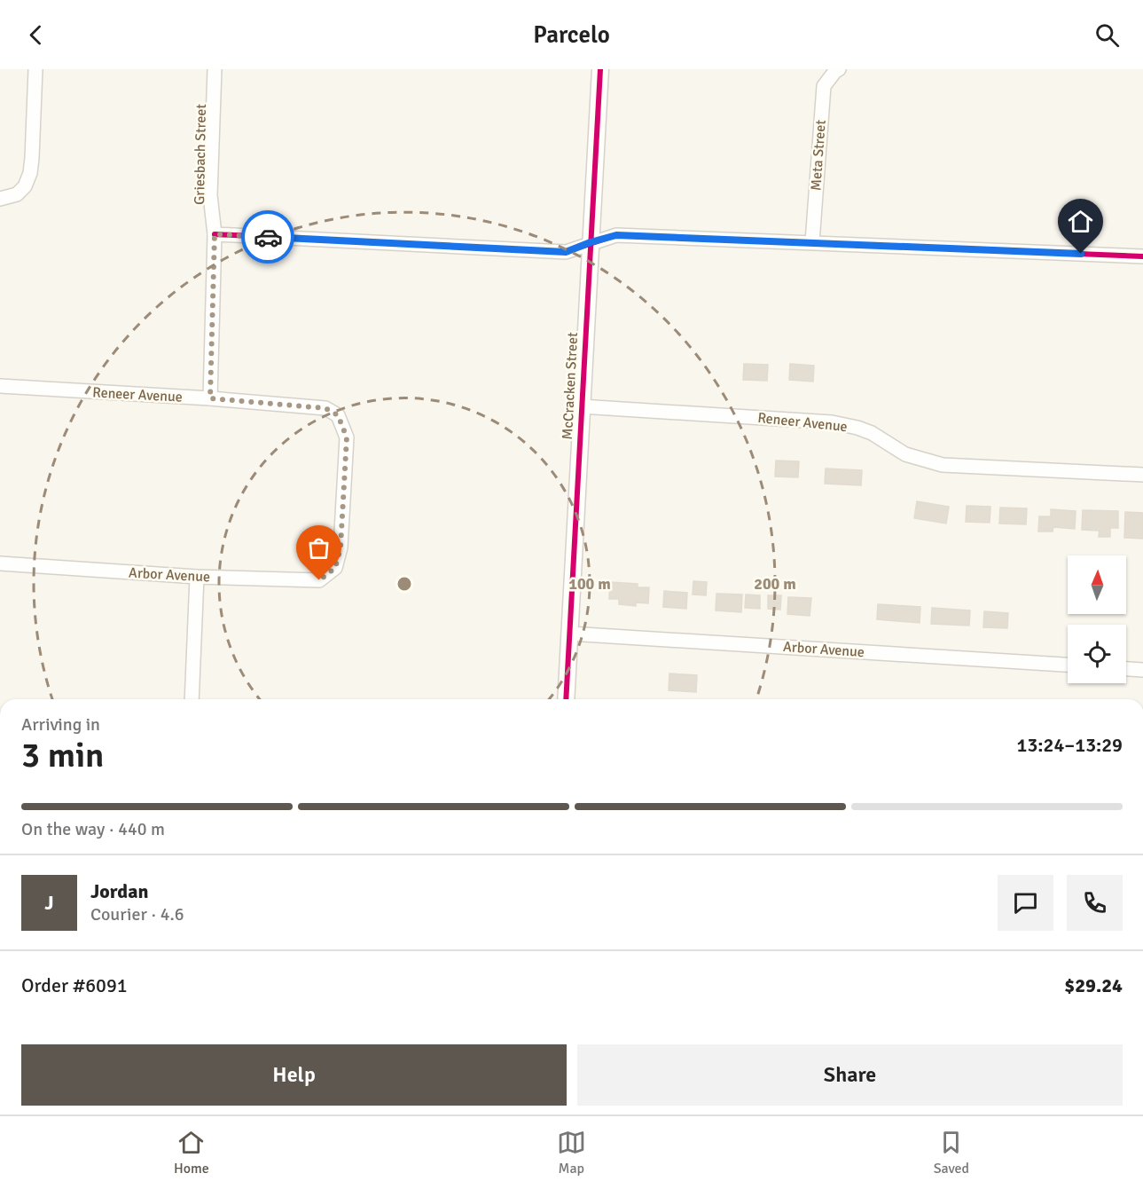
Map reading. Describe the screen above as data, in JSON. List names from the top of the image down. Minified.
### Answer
{"streets":{"street":["Griesbach Street","Meta Street","McCracken Street","Reneer Avenue","Arbor Avenue"]},"crossings":[["Griesbach Street","Reneer Avenue"],["McCracken Street","Reneer Avenue"],["McCracken Street","Arbor Avenue"],["Reneer Avenue","Arbor Avenue"]],"north":"top","page":{"header":"Parcelo","heading":["3 min","Arriving in","13:24–13:29"],"panel":["Jordan","Courier · 4.6","Order #6091","$29.24"],"bar":"On the way · 440 m","round":"J","buttons":["Help","Share"],"tabs":["Home","Map","Saved"]},"rings":["100 m","200 m"]}
